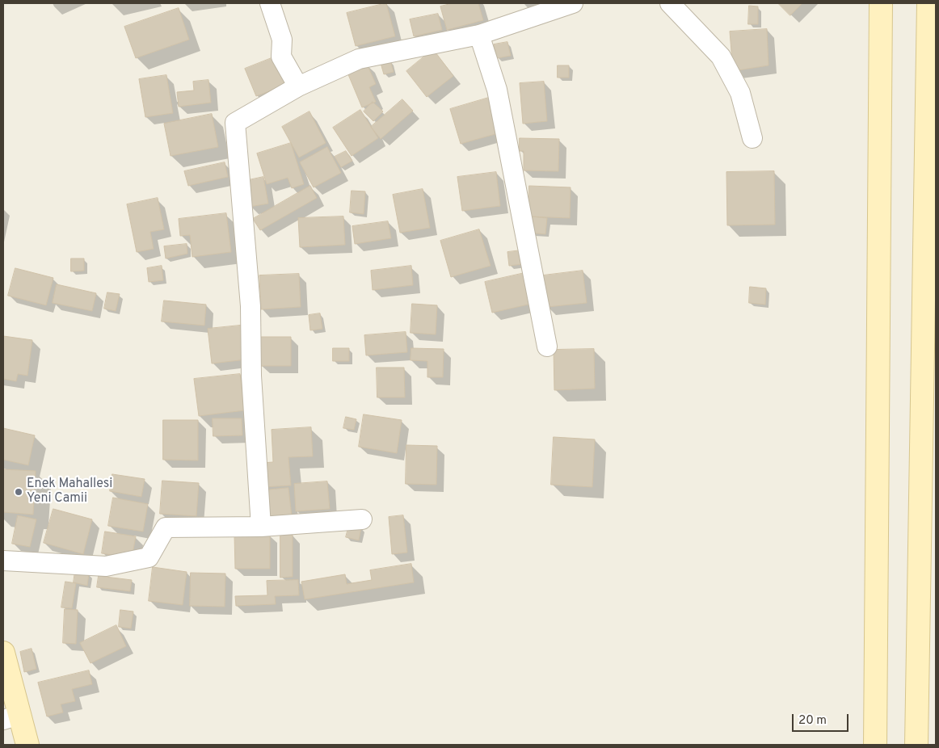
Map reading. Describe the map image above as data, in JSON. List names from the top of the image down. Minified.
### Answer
{"places":["Enek Mahallesi Yeni Camii"],"scale_bar":"20 m"}
